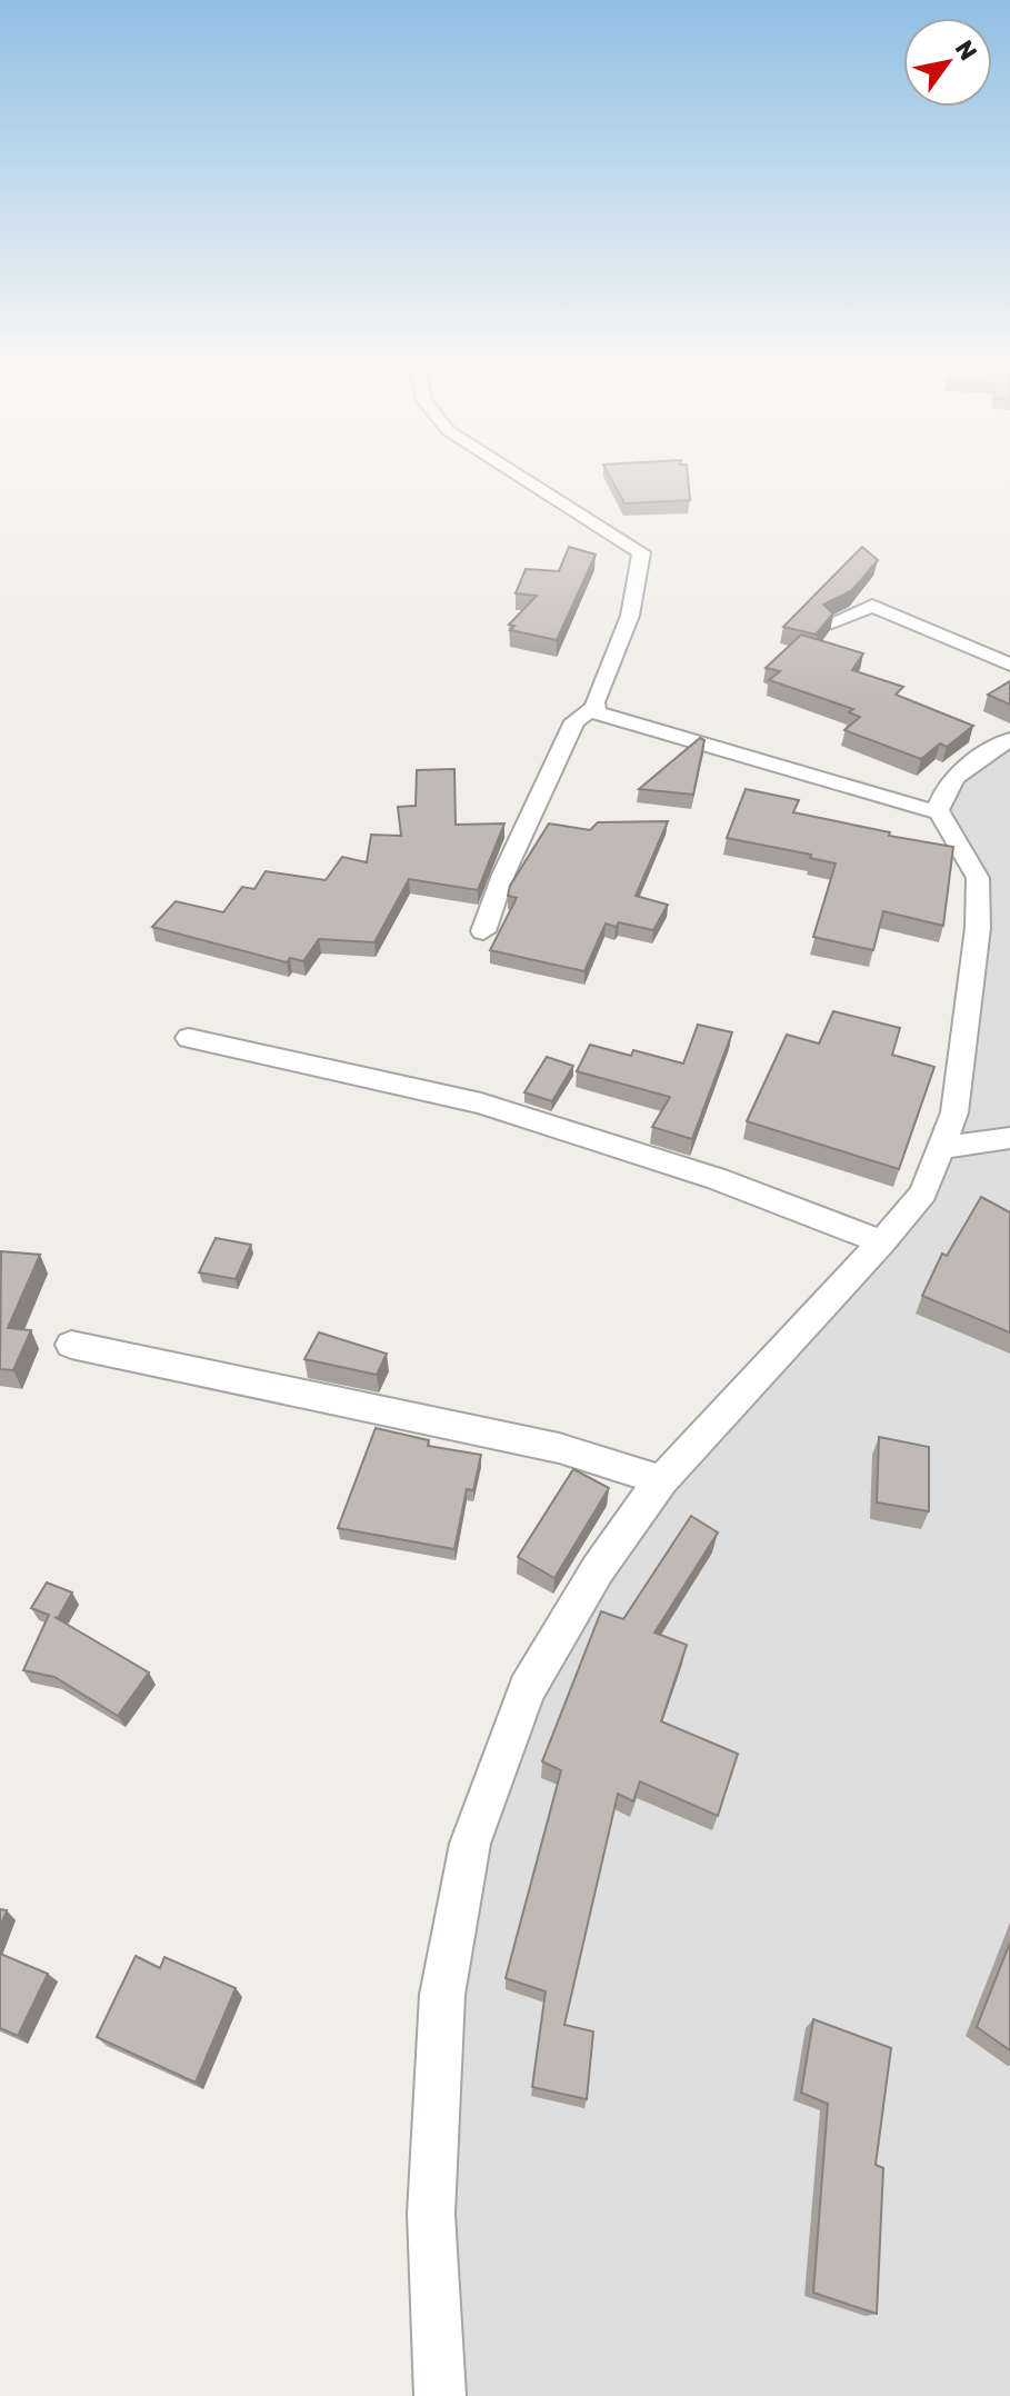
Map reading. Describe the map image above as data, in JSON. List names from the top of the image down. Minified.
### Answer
{"north":"top right"}
